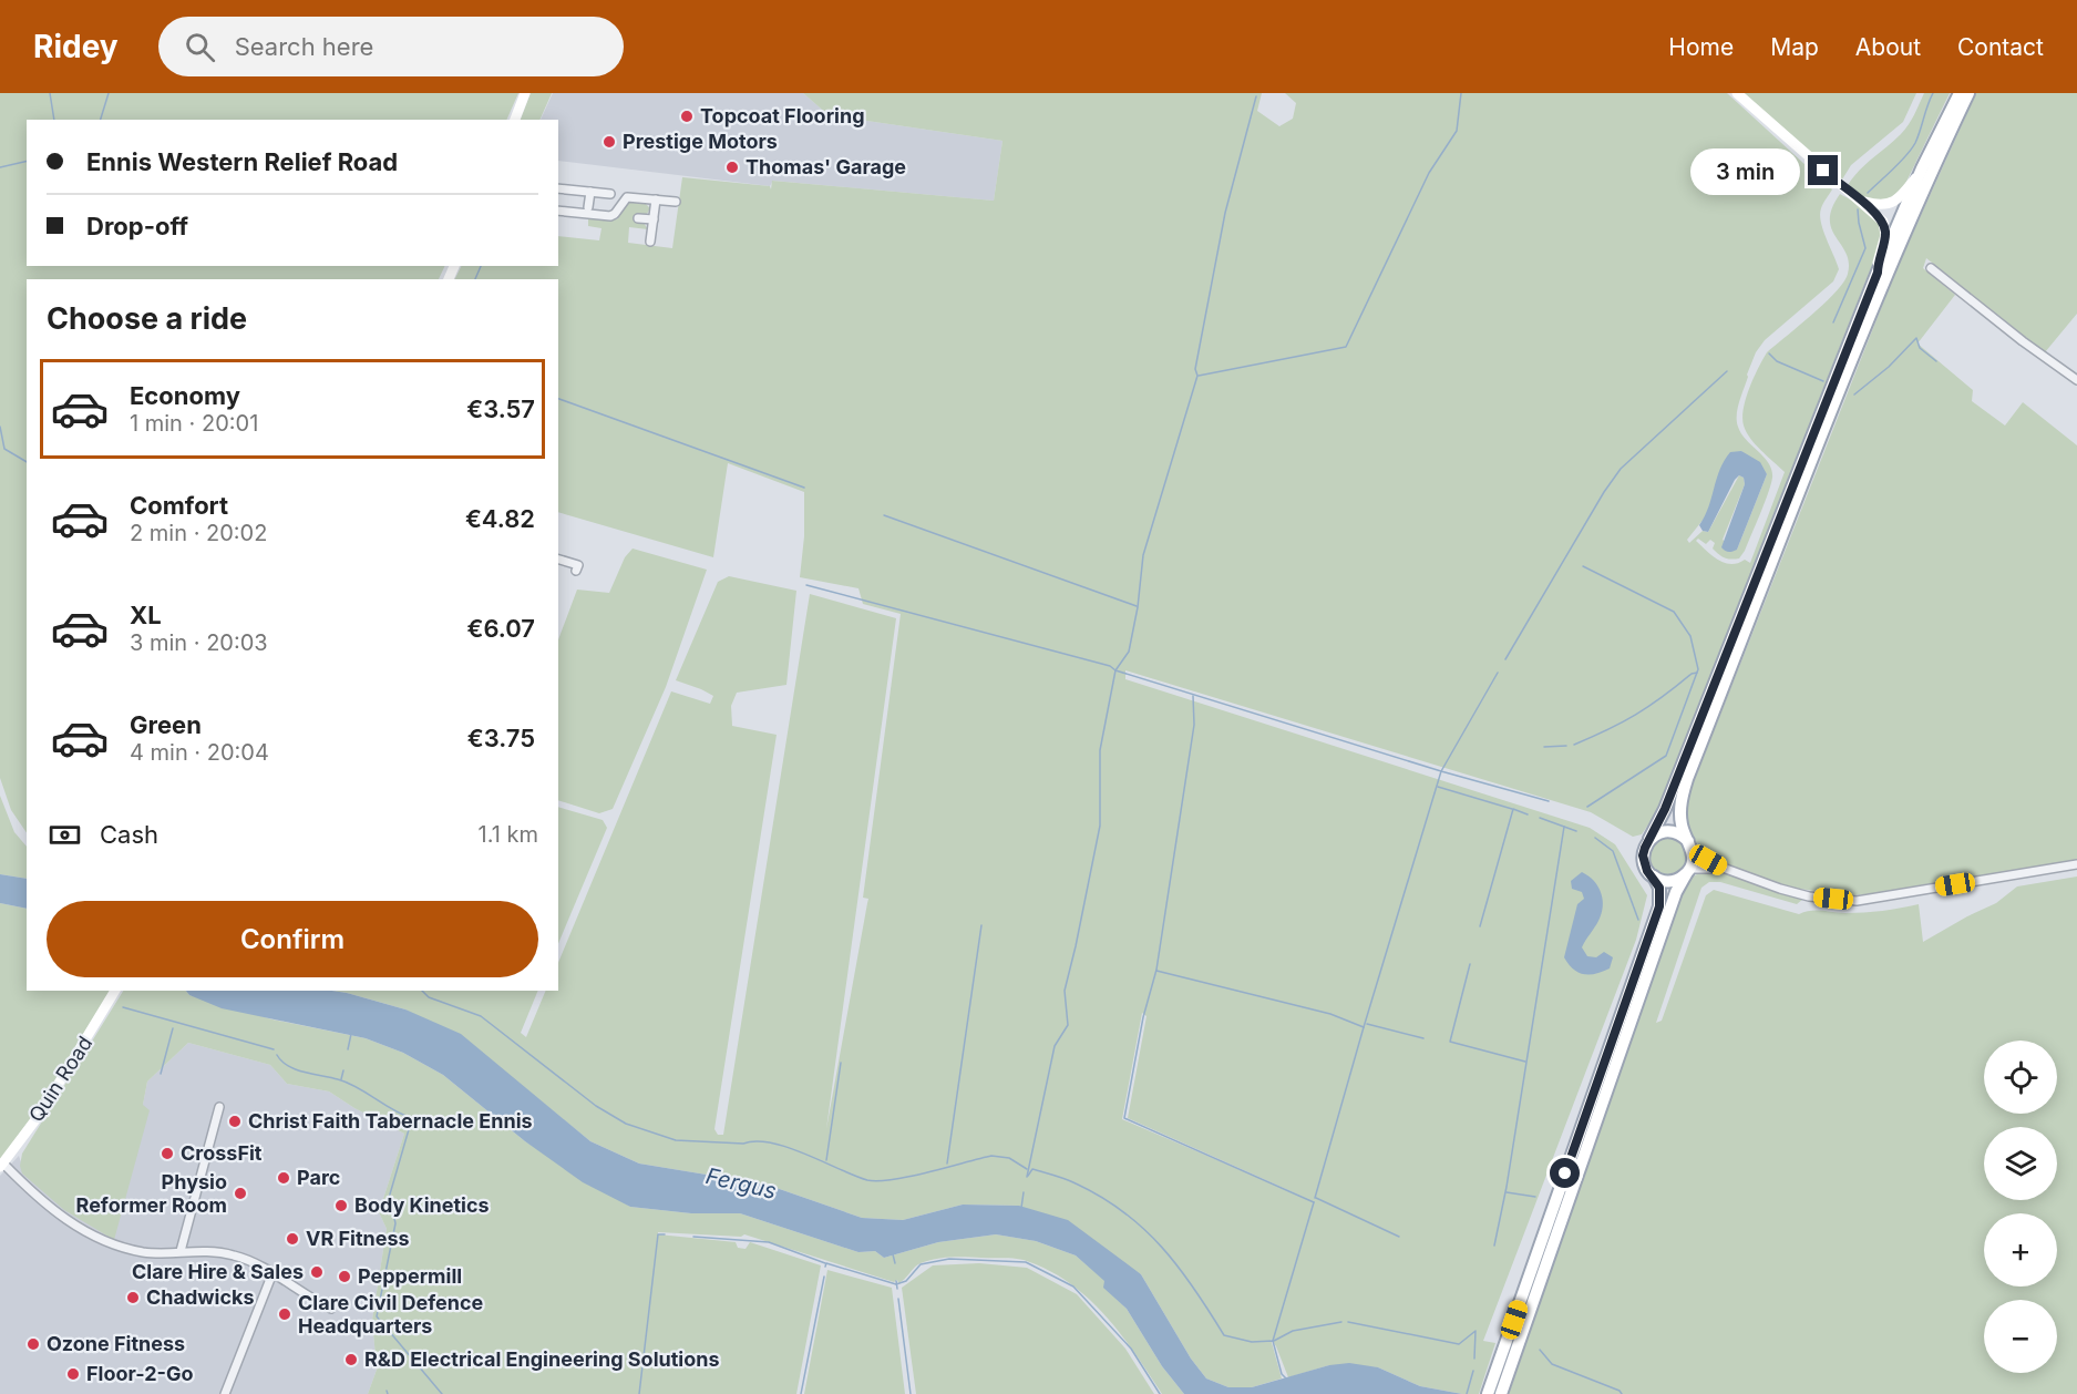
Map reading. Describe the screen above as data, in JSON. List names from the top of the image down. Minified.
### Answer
{"streets":{"street":["Quin Road"]},"water":["Fergus"],"places":["Topcoat Flooring","Prestige Motors","Thomas' Garage","Christ Faith Tabernacle Ennis","CrossFit","Parc","Physio Reformer Room","Body Kinetics","VR Fitness","Clare Hire & Sales","Peppermill","Chadwicks","Clare Civil Defence Headquarters","Ozone Fitness","R&D Electrical Engineering Solutions","Floor-2-Go"],"page":{"header":"Ridey","search":"Search here","nav":["Home","Map","About","Contact"],"banner":["Ennis Western Relief Road","Drop-off"],"bubble":"3 min","heading":"Choose a ride","list":[{"name":"Economy","note":"1 min · 20:01","value":"€3.57"},{"name":"Comfort","note":"2 min · 20:02","value":"€4.82"},{"name":"XL","note":"3 min · 20:03","value":"€6.07"},{"name":"Green","note":"4 min · 20:04","value":"€3.75"}],"pay":["Cash","1.1 km"],"buttons":"Confirm","map_buttons":["+","−"]}}
